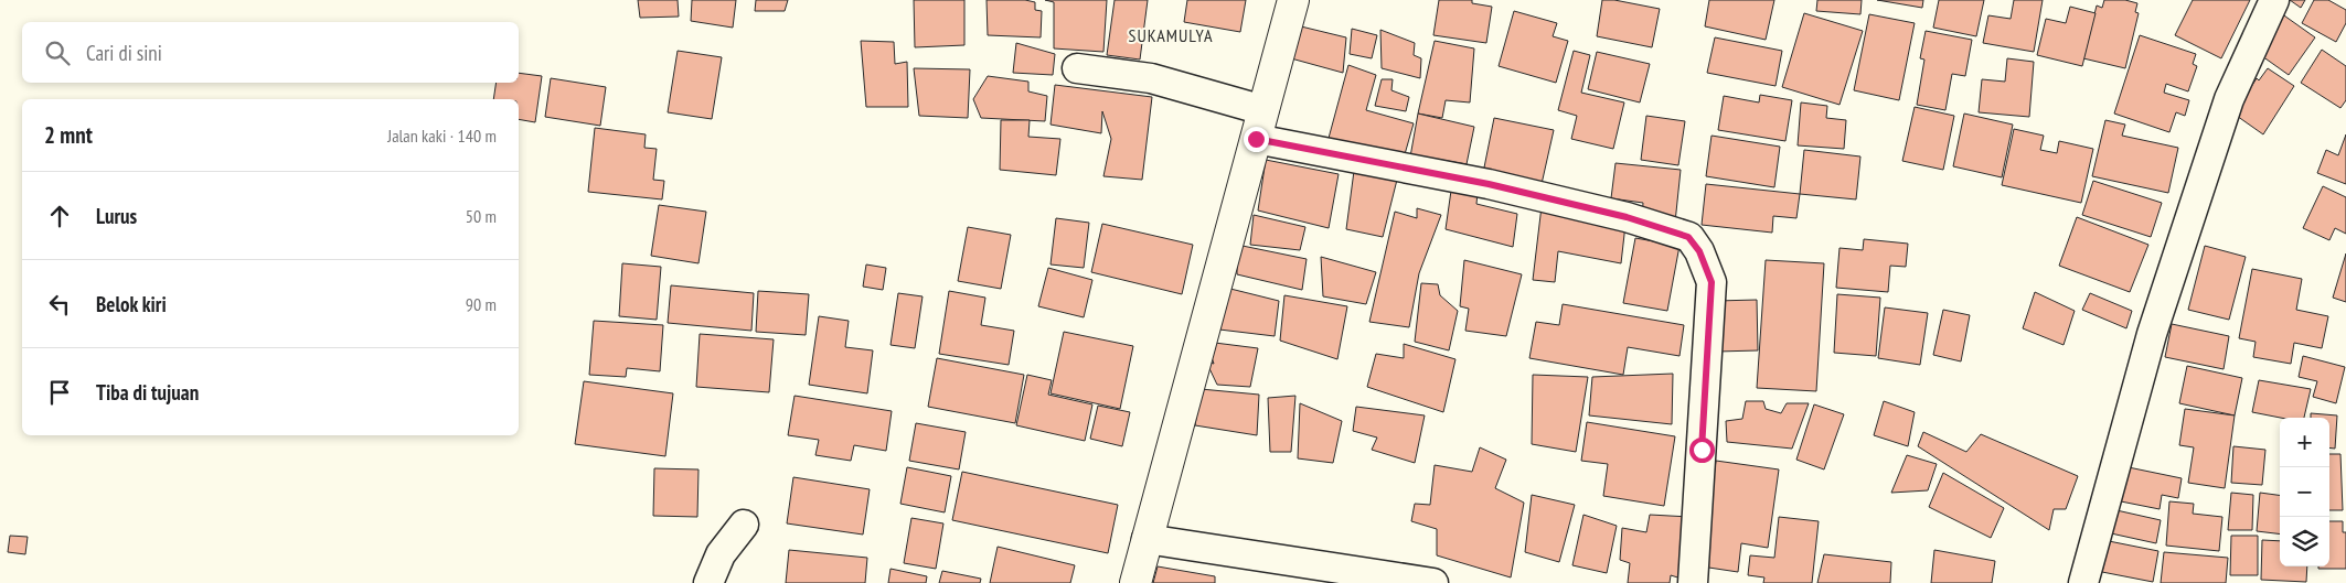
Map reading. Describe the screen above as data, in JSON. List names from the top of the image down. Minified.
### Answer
{"districts":["SUKAMULYA"],"page":{"search":"Cari di sini","heading":["2 mnt","Jalan kaki · 140 m"],"list":[["Lurus","50 m"],["Belok kiri","90 m"],"Tiba di tujuan"],"map_buttons":["+","−"]}}
